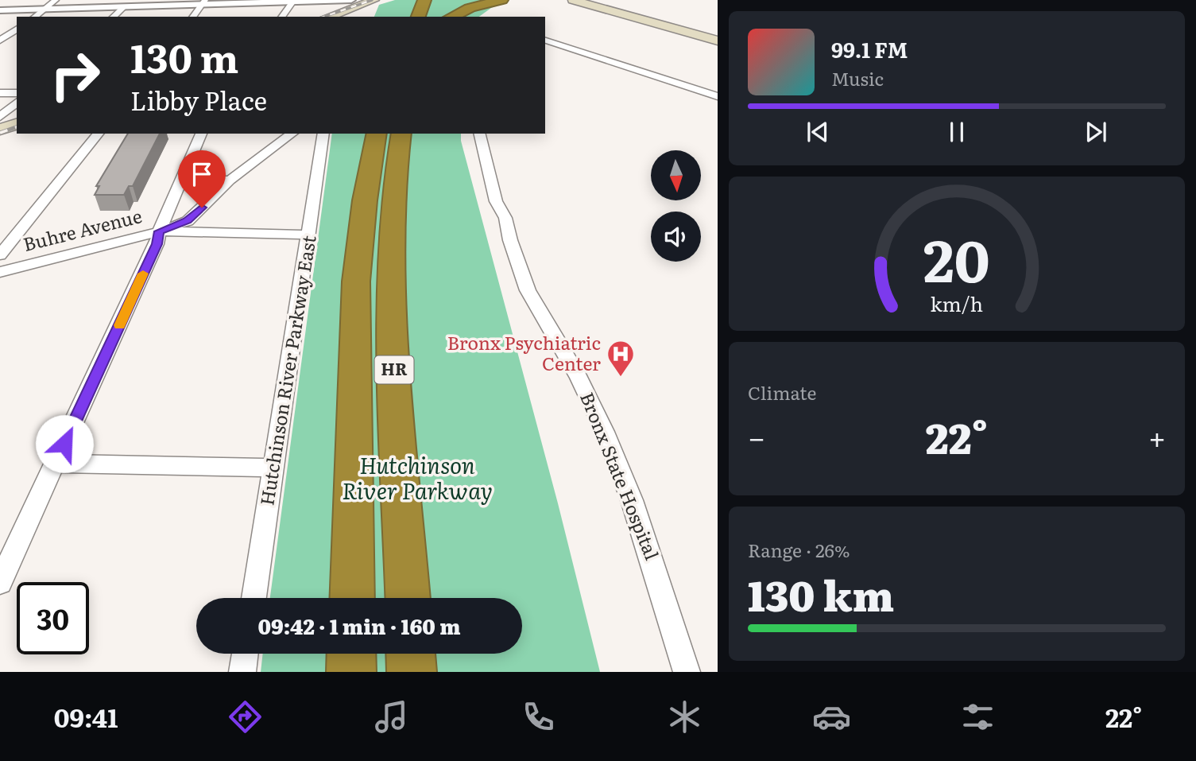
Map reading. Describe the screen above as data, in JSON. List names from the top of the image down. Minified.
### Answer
{"streets":{"highway":["HR"],"street":["Buhre Avenue","Hutchinson River Parkway East","Bronx State Hospital"]},"crossings":[["Buhre Avenue","Hutchinson River Parkway East"]],"parks":["Hutchinson River Parkway"],"places":{"hospital":["Bronx Psychiatric Center"]},"north":"bottom","page":{"turn":["130 m","Libby Place"],"song":["99.1 FM","Music"],"tile":["Climate",["Range · 26%","130 km"]],"heat":["−","22°","+"],"limit":"30","trip":"09:42 · 1 min · 160 m","tabs":["09:41","22°"],"gauge":["20","km/h"]}}
